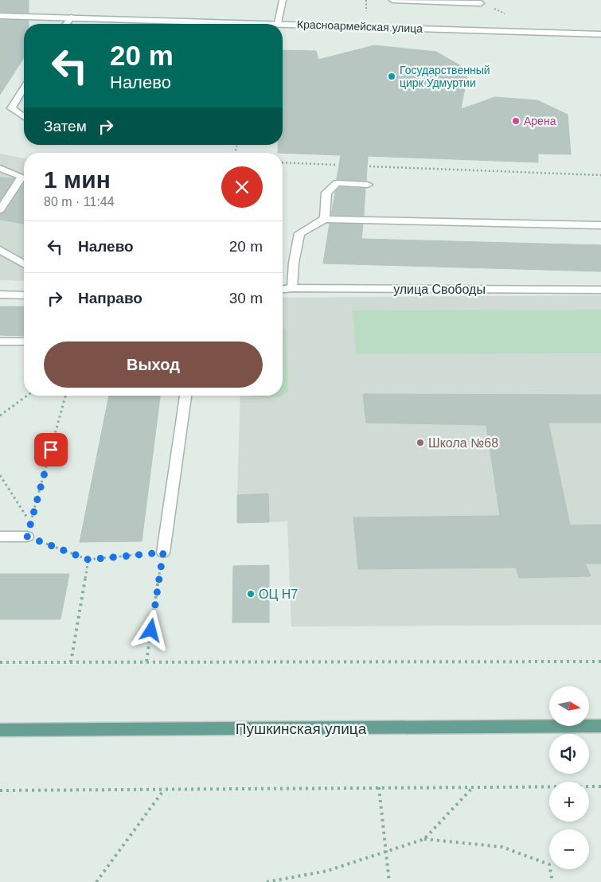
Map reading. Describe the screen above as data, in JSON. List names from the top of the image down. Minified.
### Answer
{"streets":{"main road":["Пушкинская улица"],"street":["Красноармейская улица","улица Свободы"]},"places":["Государственный цирк Удмуртии","Арена","Школа №68","ОЦ H7"],"north":"right","page":{"turn":["20 m","Налево"],"then":"Затем","heading":["1 мин","80 m · 11:44"],"list":[{"name":"Налево","value":"20 m"},{"name":"Направо","value":"30 m"}],"buttons":"Выход","map_buttons":["+","−"]}}
